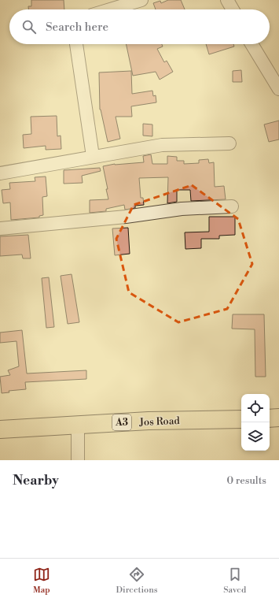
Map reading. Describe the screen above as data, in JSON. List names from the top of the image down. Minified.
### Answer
{"streets":{"highway":["Jos Road","A3"]},"page":{"search":"Search here","heading":["Nearby","0 results"],"nav":["Map","Directions","Saved"]}}
